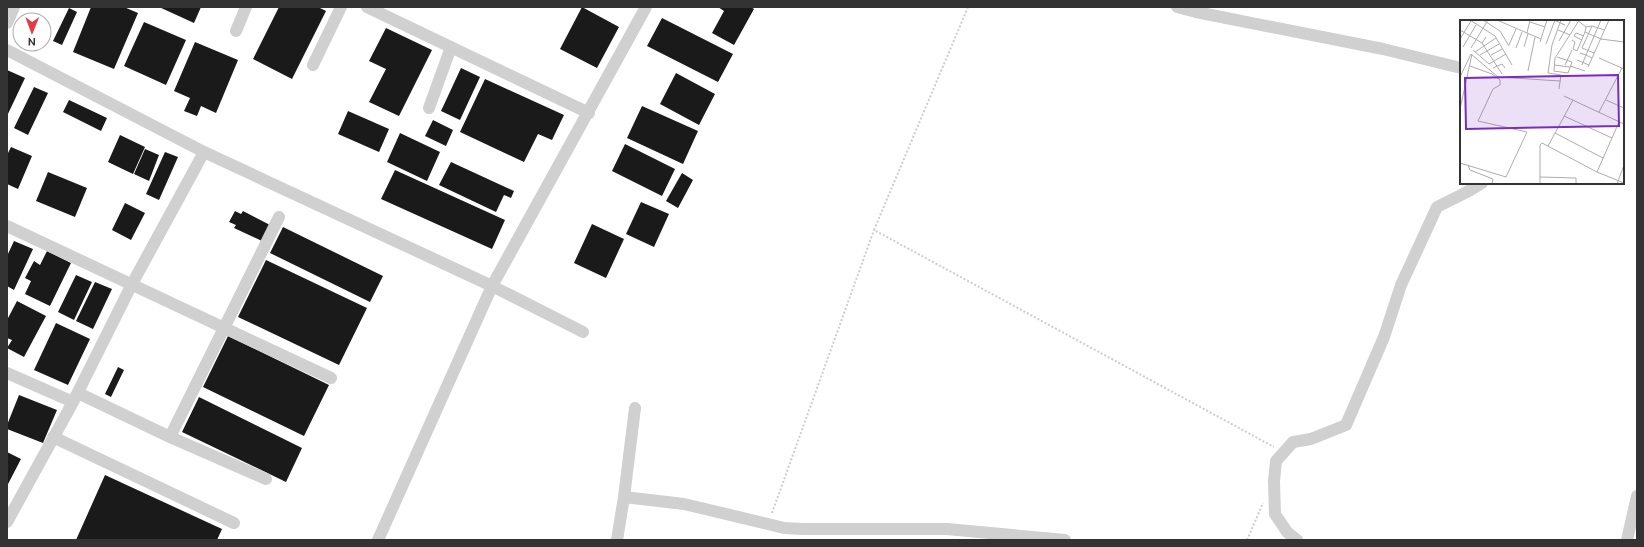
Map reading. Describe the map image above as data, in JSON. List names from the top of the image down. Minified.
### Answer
{"north":"bottom"}
